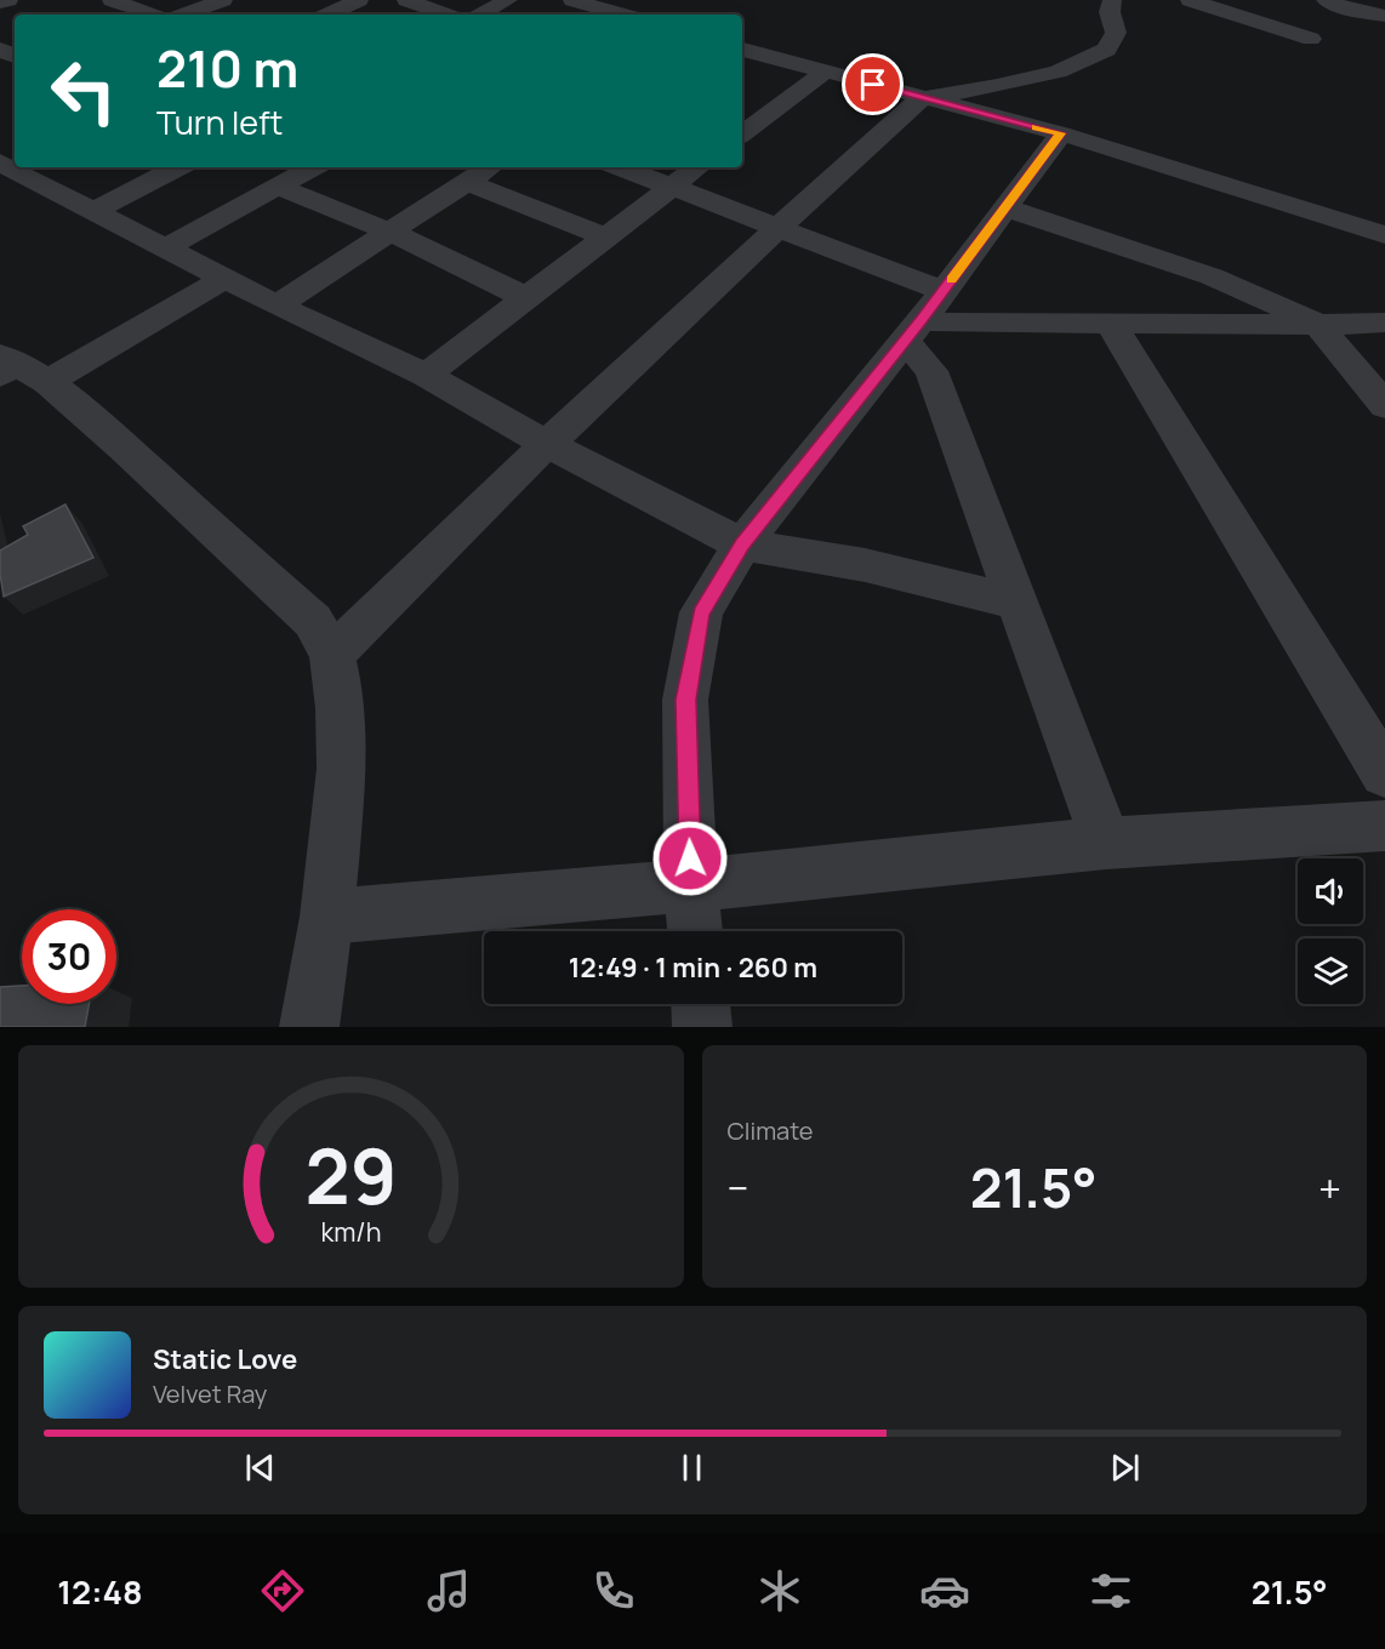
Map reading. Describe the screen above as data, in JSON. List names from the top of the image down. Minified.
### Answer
{"page":{"turn":["210 m","Turn left"],"limit":"30","trip":"12:49 · 1 min · 260 m","tile":"Climate","heat":["−","21.5°","+"],"song":["Static Love","Velvet Ray"],"tabs":["12:48","21.5°"],"gauge":["29","km/h"]}}
